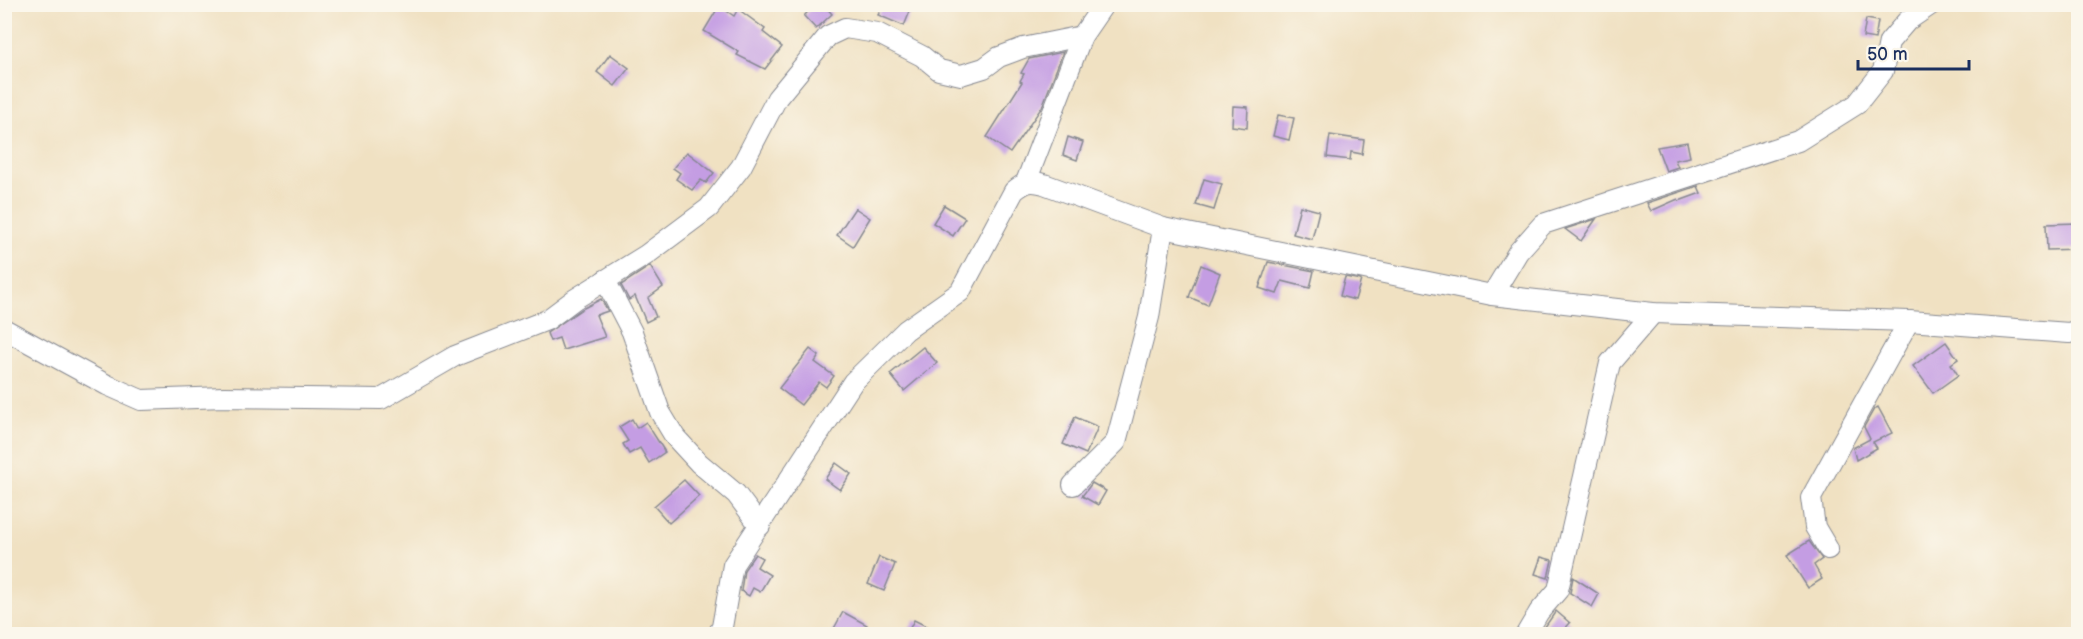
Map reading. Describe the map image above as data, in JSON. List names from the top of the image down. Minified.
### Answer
{"scale_bar":"50 m"}
